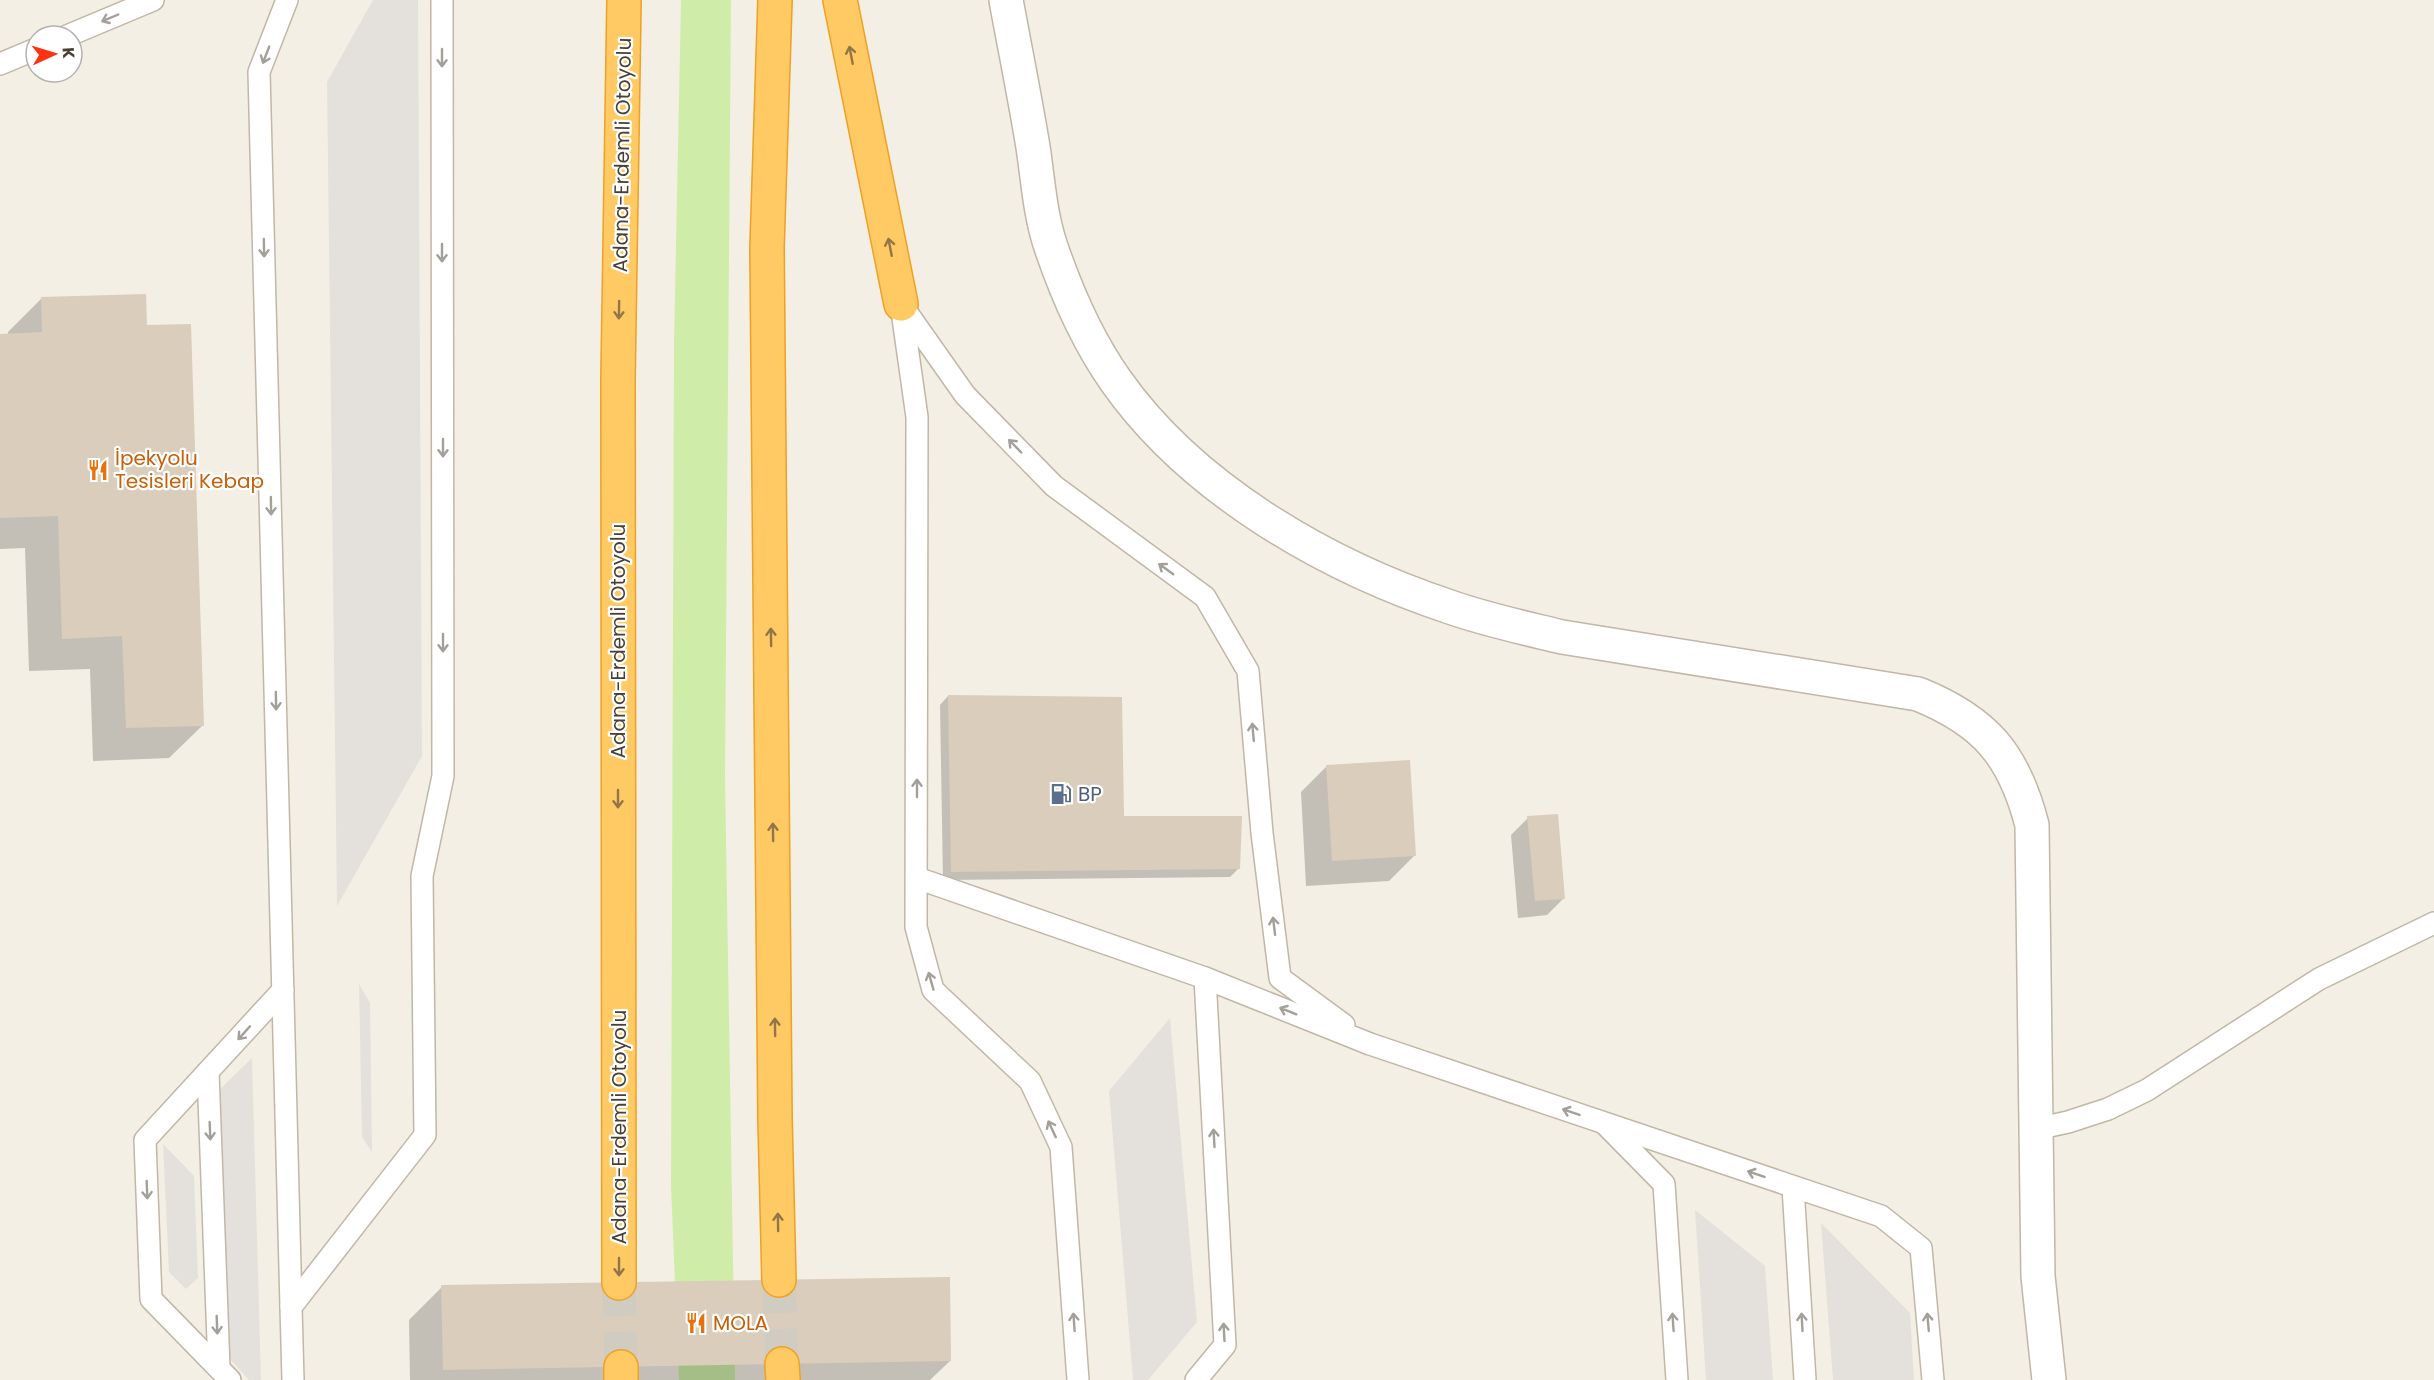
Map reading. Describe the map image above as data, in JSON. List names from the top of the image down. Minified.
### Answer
{"streets":{"highway":["Adana-Erdemli Otoyolu"]},"places":{"restaurant":["İpekyolu Tesisleri Kebap","MOLA"],"fuel station":["BP"]},"north":"right"}
